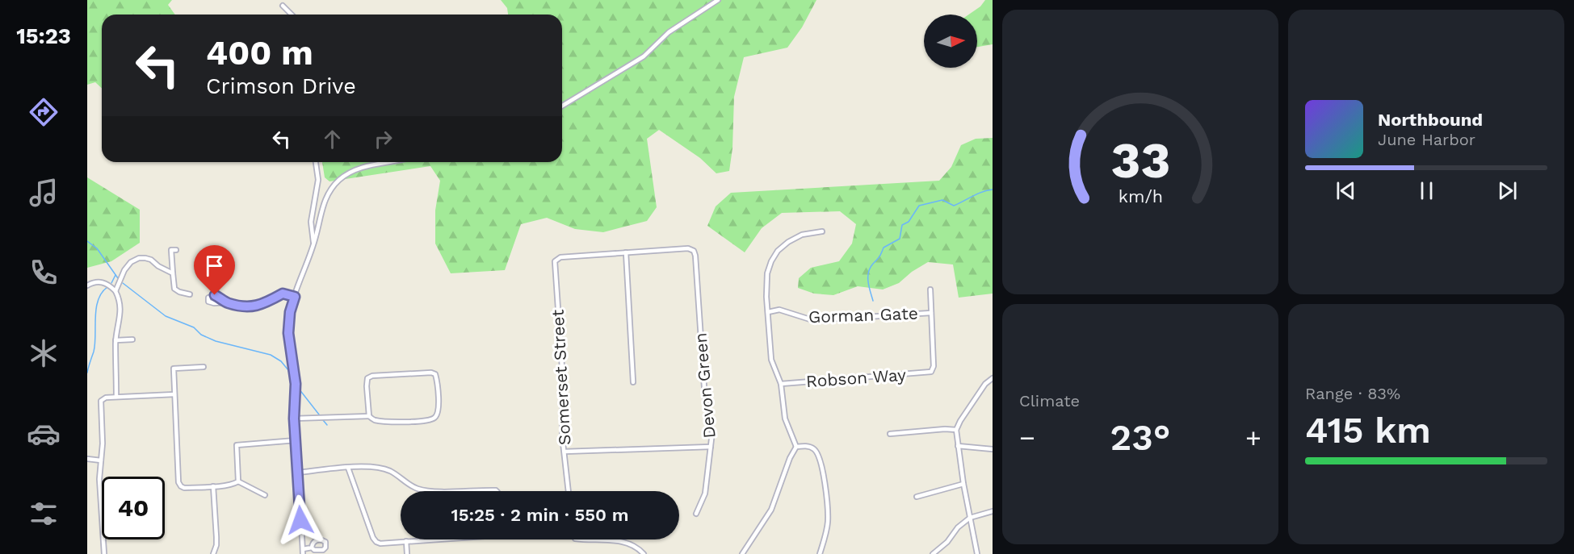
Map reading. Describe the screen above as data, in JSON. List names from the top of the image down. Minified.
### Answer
{"streets":{"street":["Gorman Gate","Somerset Street","Robson Way","Devon Green"]},"crossings":[["Gorman Gate","Robson Way"],["Somerset Street","Devon Green"]],"north":"right","page":{"tabs":"15:23","turn":["400 m","Crimson Drive"],"song":["Northbound","June Harbor"],"tile":["Climate",["Range · 83%","415 km"]],"heat":["−","23°","+"],"limit":"40","trip":"15:25 · 2 min · 550 m","gauge":["33","km/h"]}}
